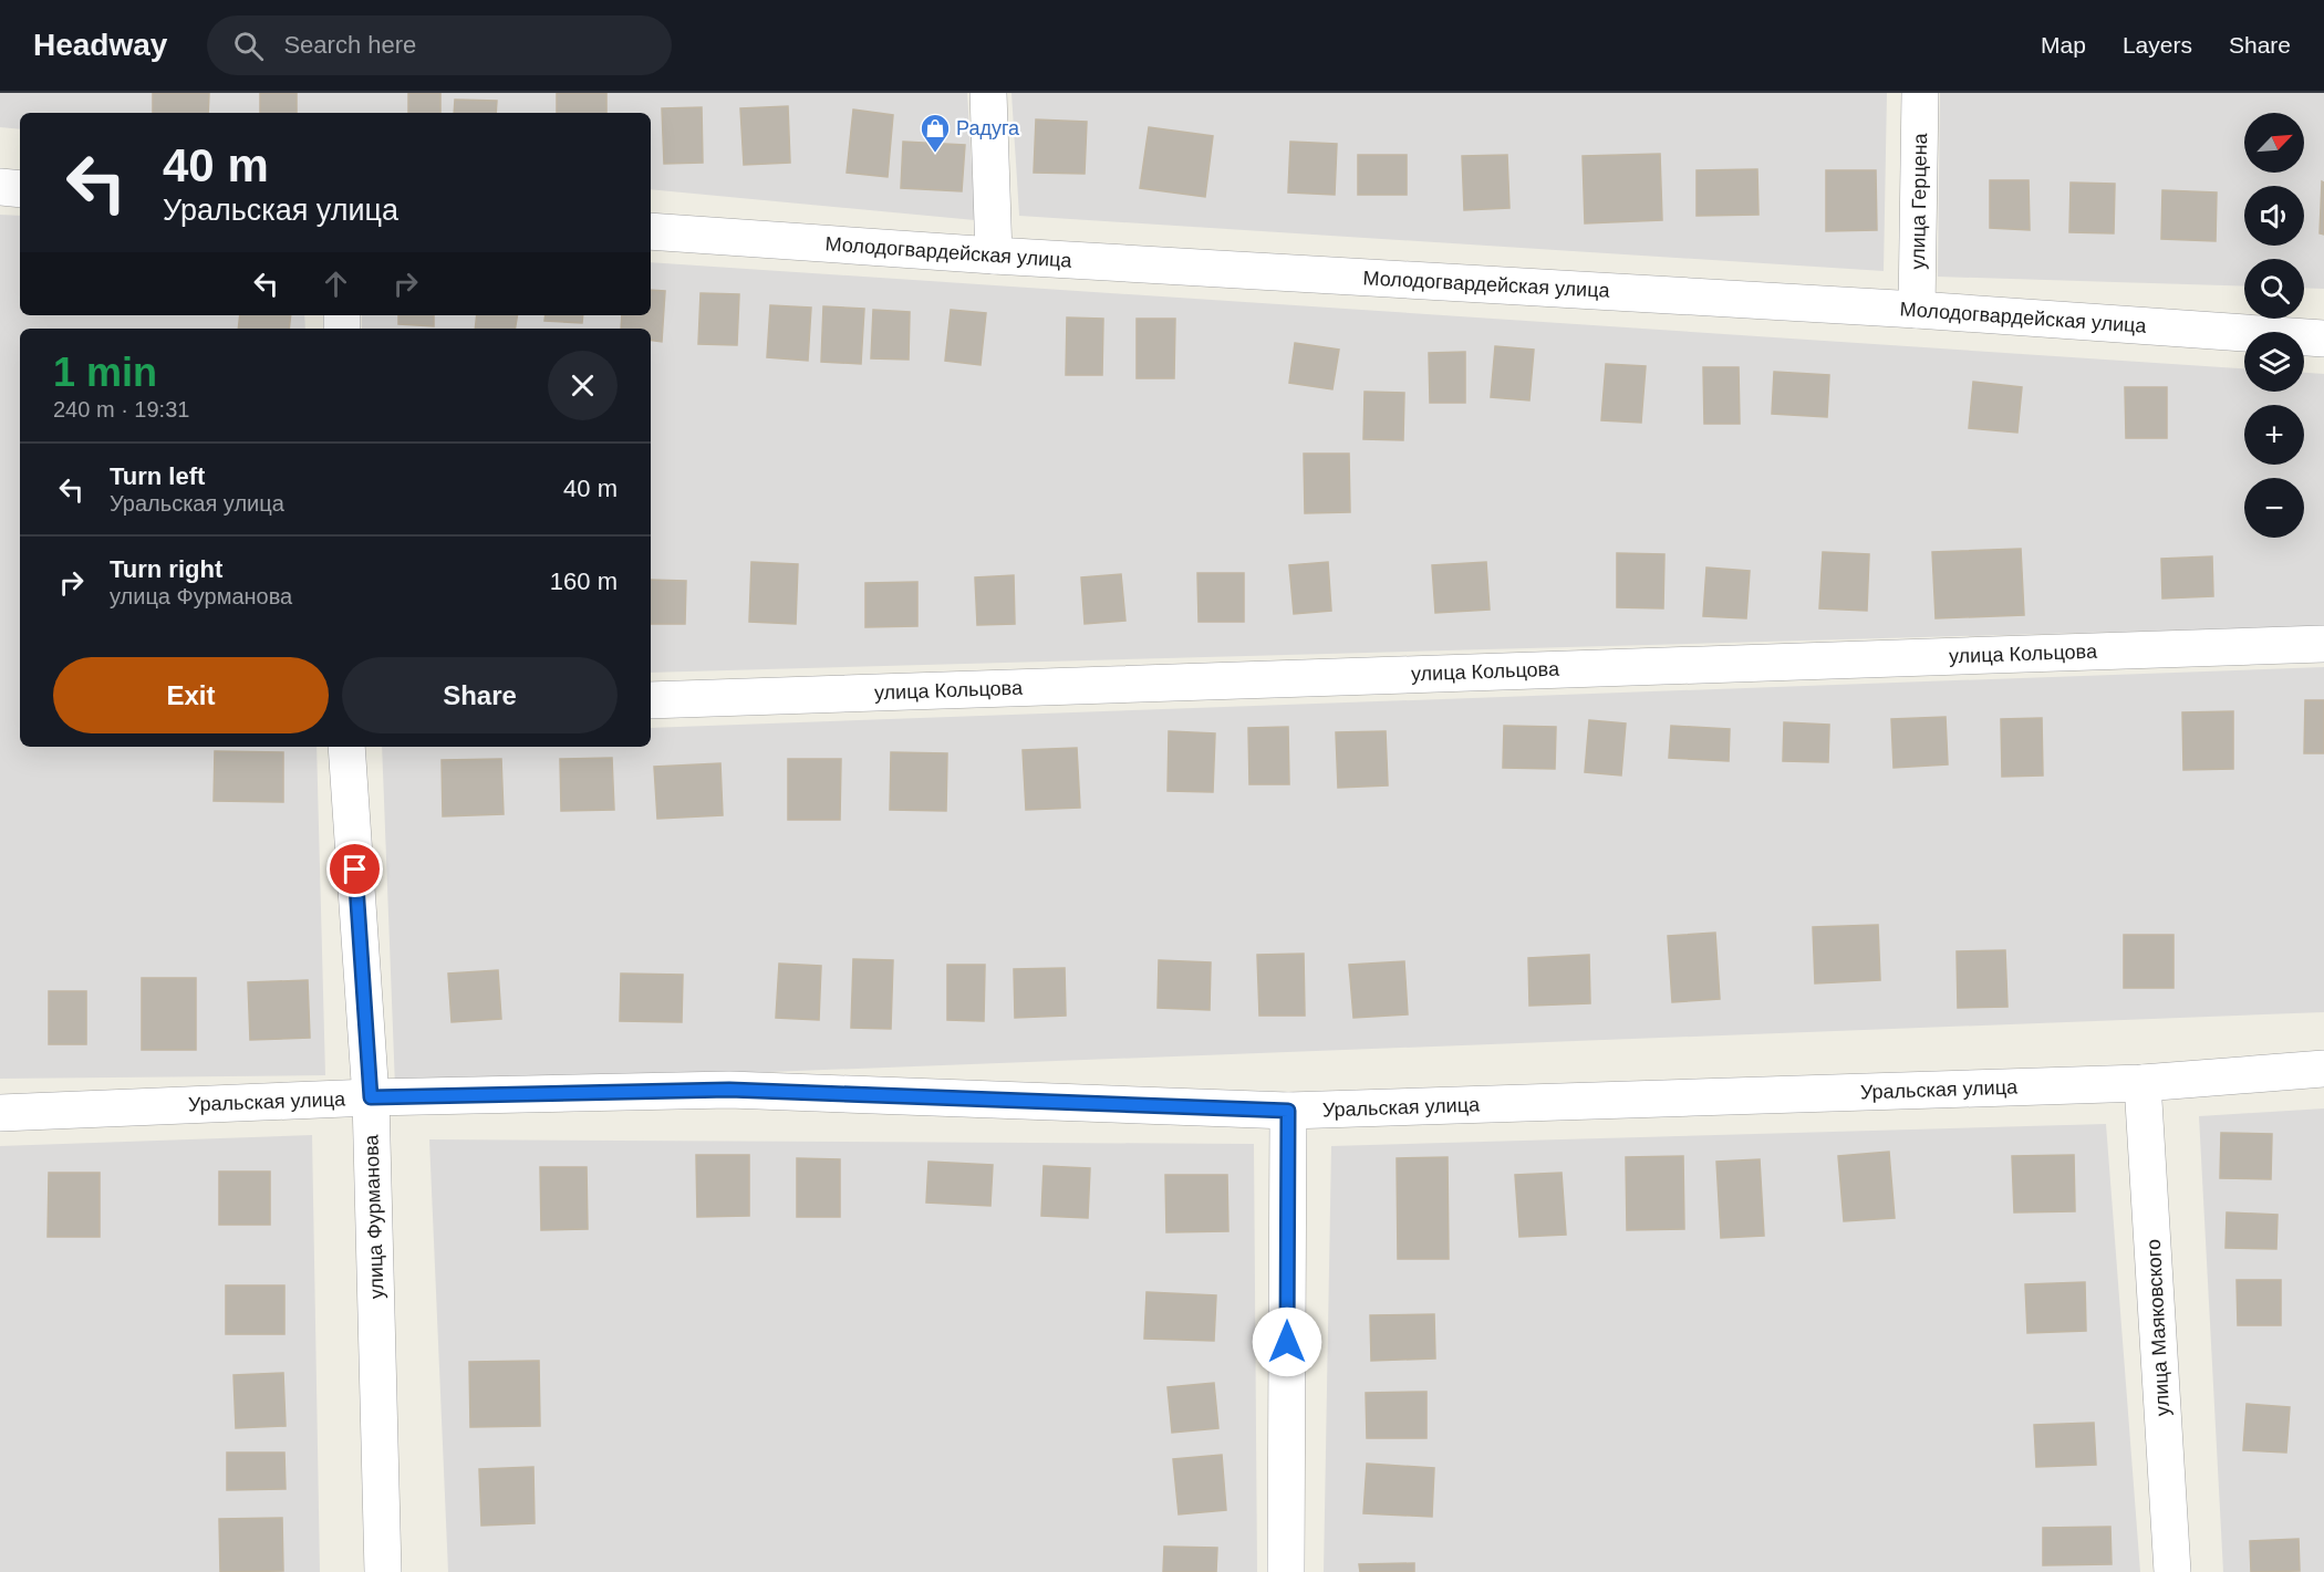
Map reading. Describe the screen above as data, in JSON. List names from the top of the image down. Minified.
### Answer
{"streets":{"street":["улица Герцена","Молодогвардейская улица","улица Кольцова","Уральская улица","улица Фурманова","улица Маяковского"]},"crossings":[["улица Герцена","Молодогвардейская улица"],["Уральская улица","улица Фурманова"],["Уральская улица","улица Маяковского"]],"places":{"shop":["Радуга"]},"north":"top right","page":{"header":"Headway","search":"Search here","nav":["Map","Layers","Share"],"map_buttons":["+","−"],"turn":["40 m","Уральская улица"],"heading":["1 min","240 m · 19:31"],"list":[{"name":"Turn left","note":"Уральская улица","value":"40 m"},{"name":"Turn right","note":"улица Фурманова","value":"160 m"}],"buttons":["Exit","Share"]}}
